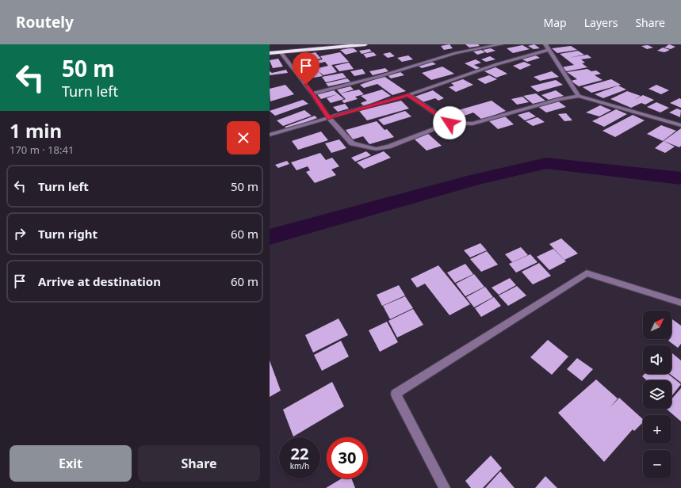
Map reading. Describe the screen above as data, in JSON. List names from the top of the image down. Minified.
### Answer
{"north":"top right","page":{"header":"Routely","nav":["Map","Layers","Share"],"turn":["50 m","Turn left"],"heading":["1 min","170 m · 18:41"],"list":[{"name":"Turn left","value":"50 m"},{"name":"Turn right","value":"60 m"},{"name":"Arrive at destination","value":"60 m"}],"map_buttons":["+","−"],"speed":"22 km/h","limit":"30","buttons":["Exit","Share"]}}
